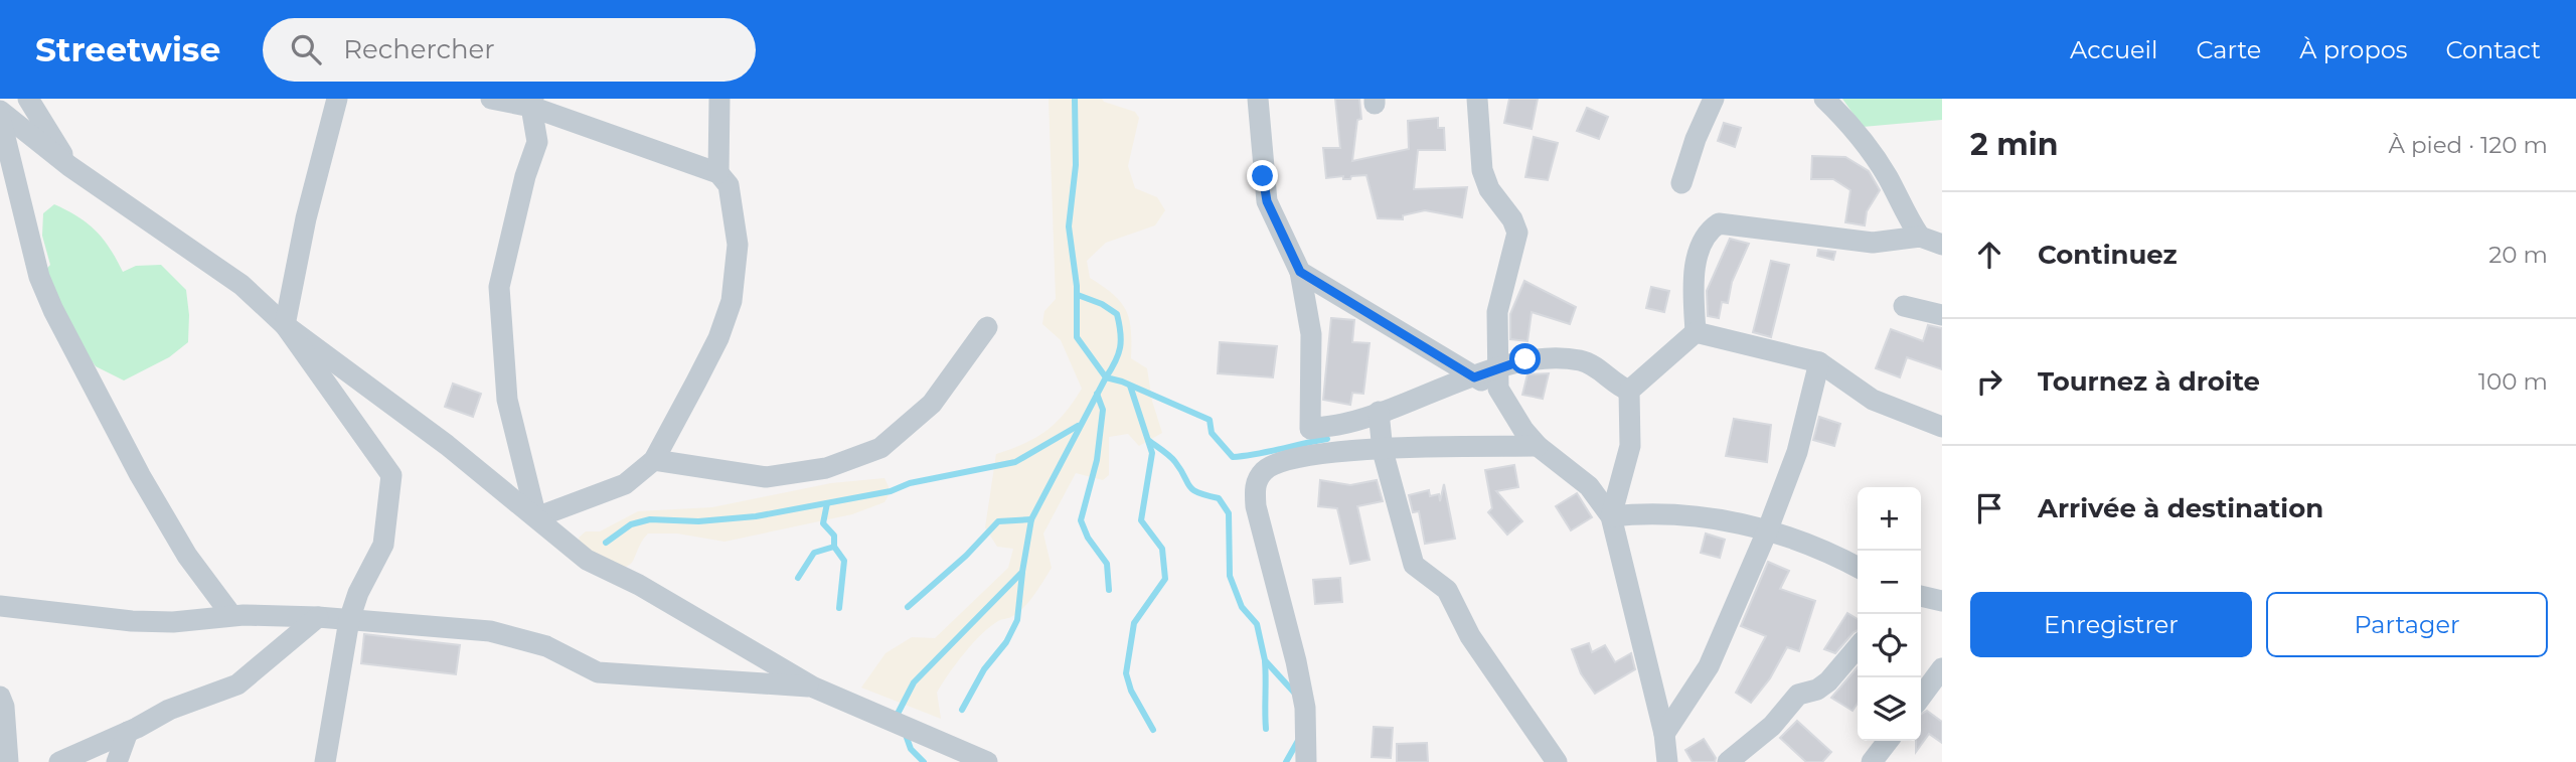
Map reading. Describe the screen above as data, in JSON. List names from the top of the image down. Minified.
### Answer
{"page":{"header":"Streetwise","search":"Rechercher","nav":["Accueil","Carte","À propos","Contact"],"heading":["2 min","À pied · 120 m"],"list":[["Continuez","20 m"],["Tournez à droite","100 m"],"Arrivée à destination"],"map_buttons":["+","−"],"buttons":["Enregistrer","Partager"]}}
